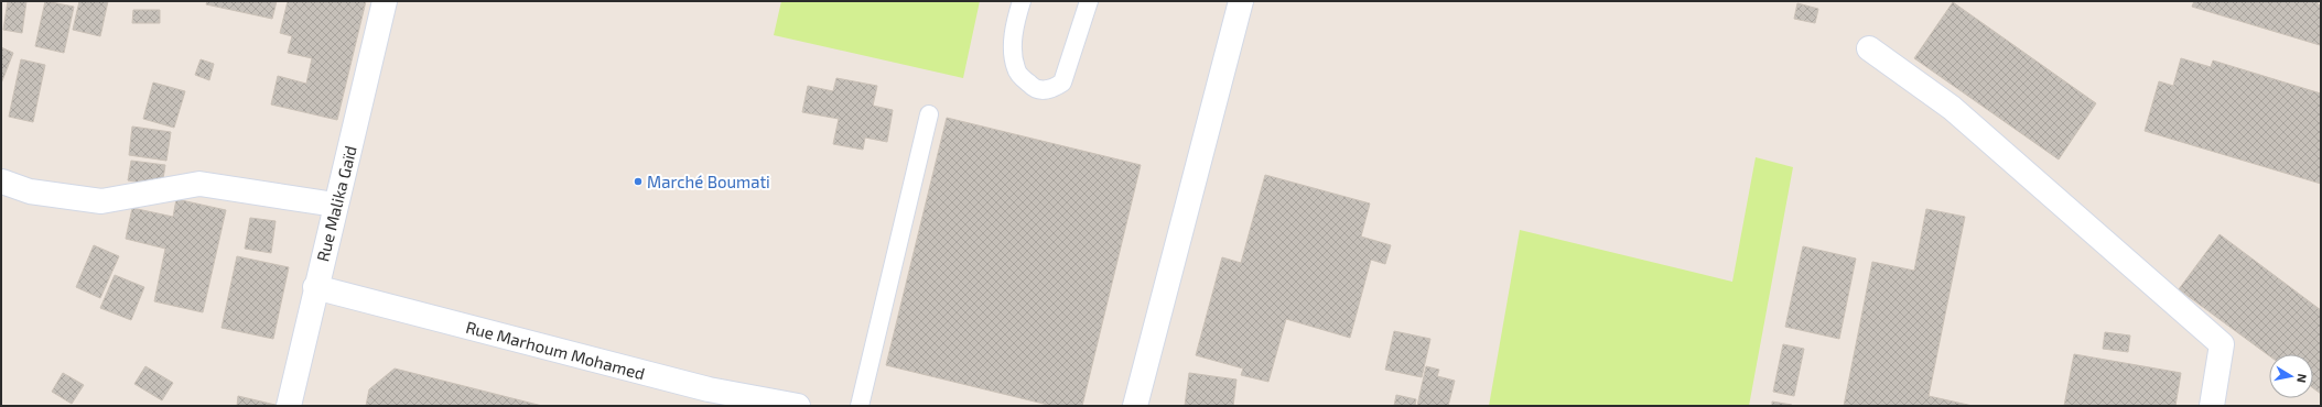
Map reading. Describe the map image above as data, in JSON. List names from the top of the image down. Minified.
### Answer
{"streets":{"street":["Rue Malika Gaïd","Rue Marhoum Mohamed"]},"crossings":[["Rue Malika Gaïd","Rue Marhoum Mohamed"]],"places":["Marché Boumati"],"north":"right"}
